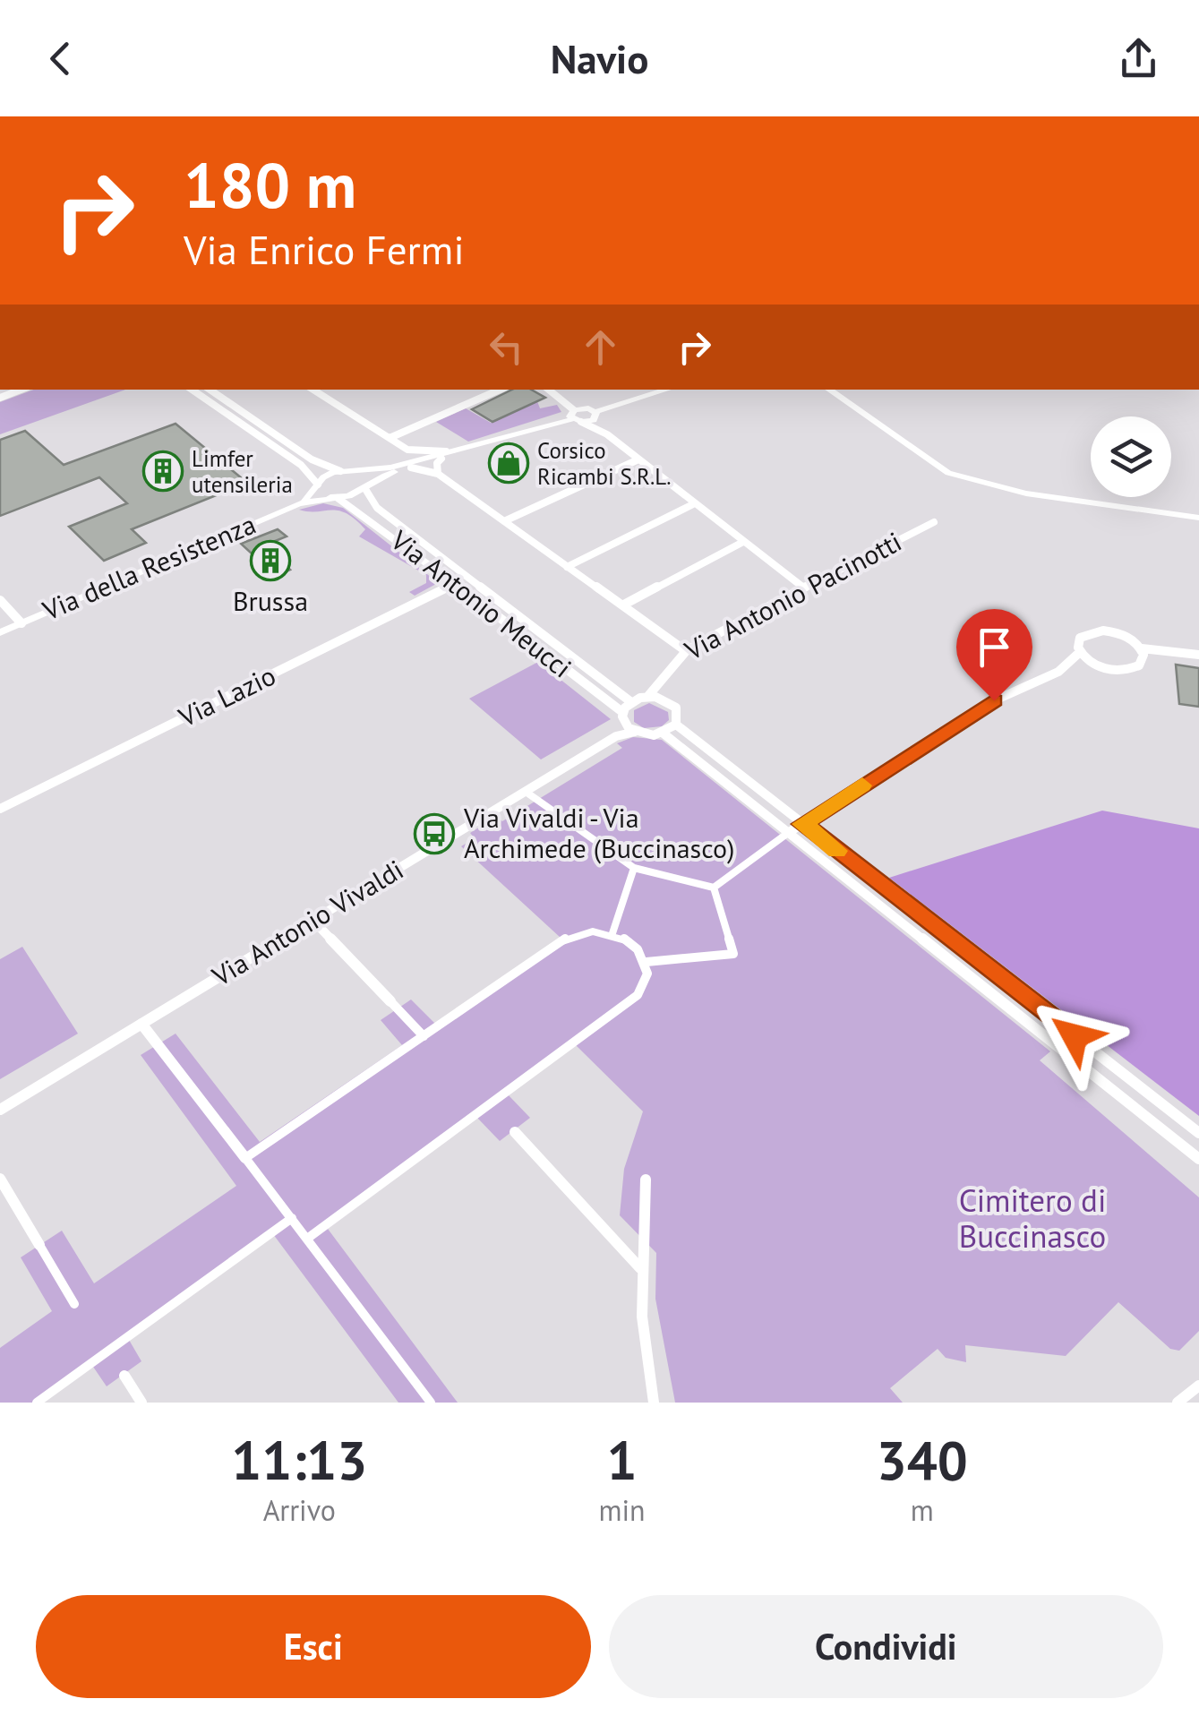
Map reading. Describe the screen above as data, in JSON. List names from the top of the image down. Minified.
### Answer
{"streets":{"street":["Via della Resistenza","Via Antonio Pacinotti","Via Antonio Meucci","Via Lazio","Via Antonio Vivaldi"]},"crossings":[["Via della Resistenza","Via Antonio Meucci"],["Via Antonio Pacinotti","Via Antonio Meucci"],["Via Antonio Pacinotti","Via Antonio Vivaldi"],["Via Antonio Meucci","Via Lazio"],["Via Antonio Meucci","Via Antonio Vivaldi"]],"parks":["Cimitero di Buccinasco"],"places":{"shop":["Corsico Ricambi S.R.L."],"building":["Limfer utensileria","Brussa"],"bus stop":["Via Vivaldi - Via Archimede (Buccinasco)"]},"page":{"header":"Navio","turn":["180 m","Via Enrico Fermi"],"eta":["11:13","Arrivo","1","min","340","m"],"buttons":["Esci","Condividi"]}}
